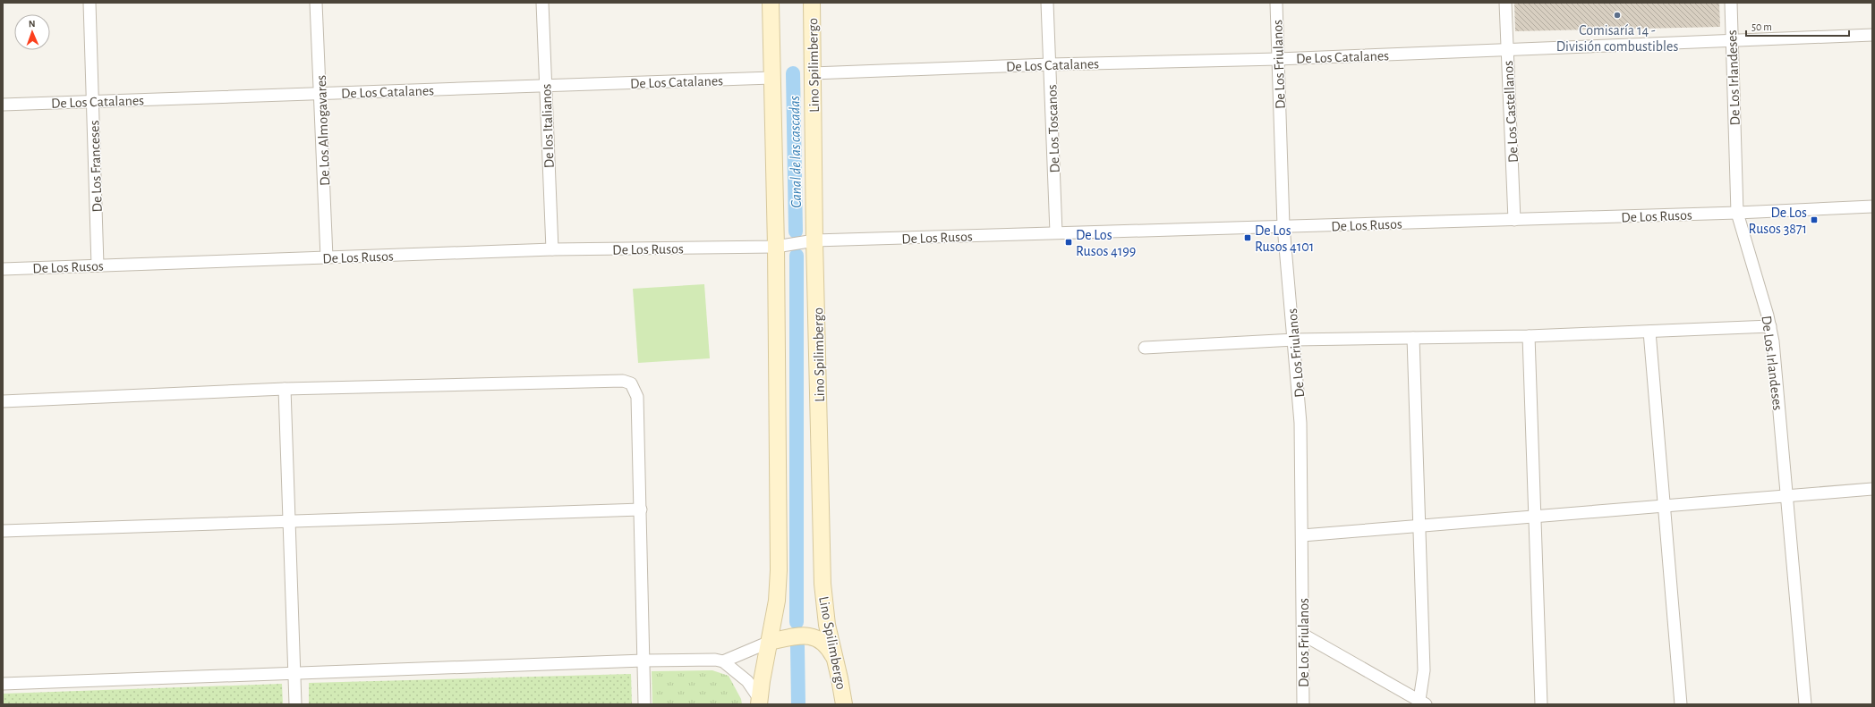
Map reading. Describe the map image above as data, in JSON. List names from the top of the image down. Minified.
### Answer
{"streets":{"main road":["Lino Spilimbergo"],"street":["De Los Catalanes","De Los Friulanos","De Los Irlandeses","De Los Castellanos","De los Italianos","De Los Toscanos","De Los Almogavares","De Los Franceses","De Los Rusos"]},"crossings":[["De Los Catalanes","De Los Friulanos"],["De Los Catalanes","Lino Spilimbergo"],["De Los Catalanes","De Los Irlandeses"],["De Los Catalanes","De Los Castellanos"],["De Los Catalanes","De los Italianos"],["De Los Catalanes","De Los Toscanos"],["De Los Catalanes","De Los Almogavares"],["De Los Catalanes","De Los Franceses"],["De Los Friulanos","De Los Rusos"],["Lino Spilimbergo","De Los Rusos"],["De Los Irlandeses","De Los Rusos"],["De Los Castellanos","De Los Rusos"],["De los Italianos","De Los Rusos"],["De Los Toscanos","De Los Rusos"],["De Los Almogavares","De Los Rusos"],["De Los Franceses","De Los Rusos"]],"water":["Canal de las cascadas"],"places":{"other":["Comisaría 14 - División combustibles"],"transit":["De Los Rusos 3871","De Los Rusos 4101","De Los Rusos 4199"]},"scale_bar":"50 m","north":"top"}
